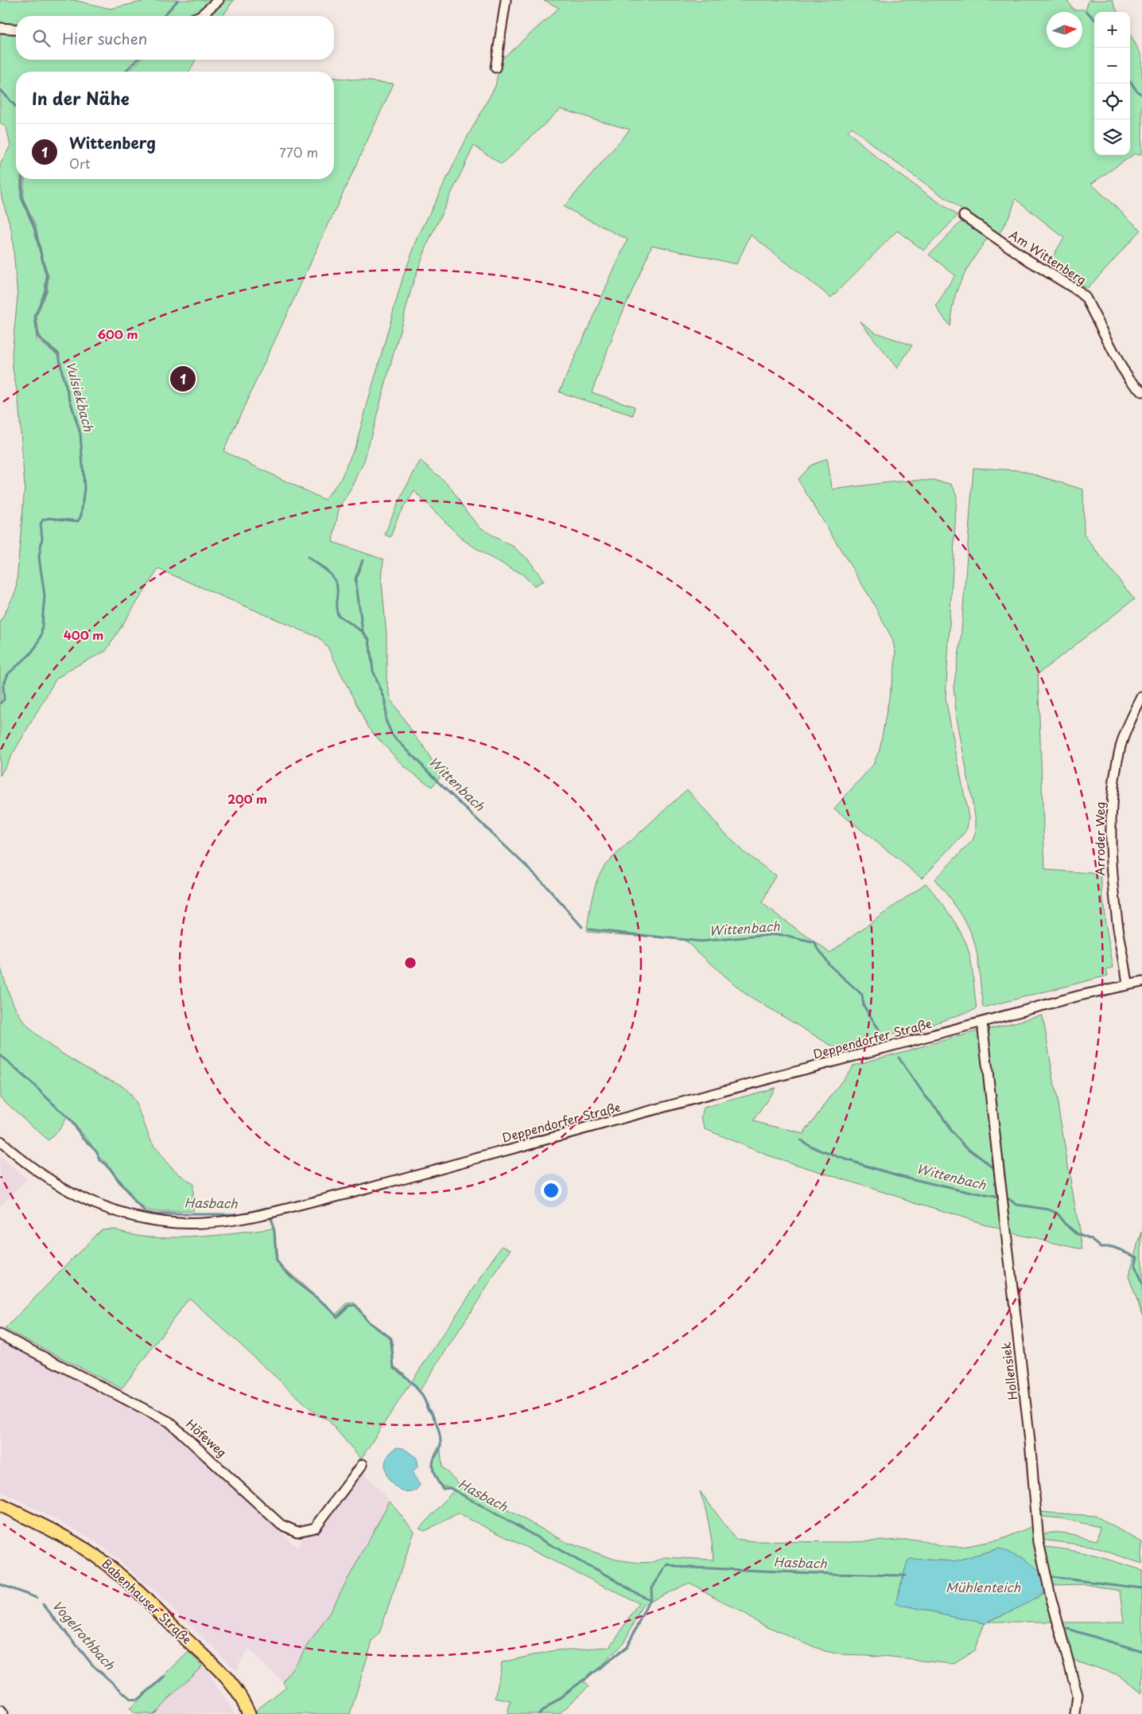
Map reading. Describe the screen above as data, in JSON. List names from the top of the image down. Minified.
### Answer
{"streets":{"main road":["Babenhauser Straße"],"street":["Am Wittenberg","Arroder Weg","Deppendorfer Straße","Hollensiek","Höfeweg"]},"crossings":[["Arroder Weg","Deppendorfer Straße"],["Deppendorfer Straße","Hollensiek"]],"water":["Vulsiekbach","Wittenbach","Hasbach","Mühlenteich","Vogelrothbach"],"north":"right","page":{"map_buttons":["+","−"],"search":"Hier suchen","heading":"In der Nähe","list":[{"mark":"1","name":"Wittenberg","note":"Ort","value":"770 m"}],"pins":"1"},"rings":["600 m","400 m","200 m"]}
